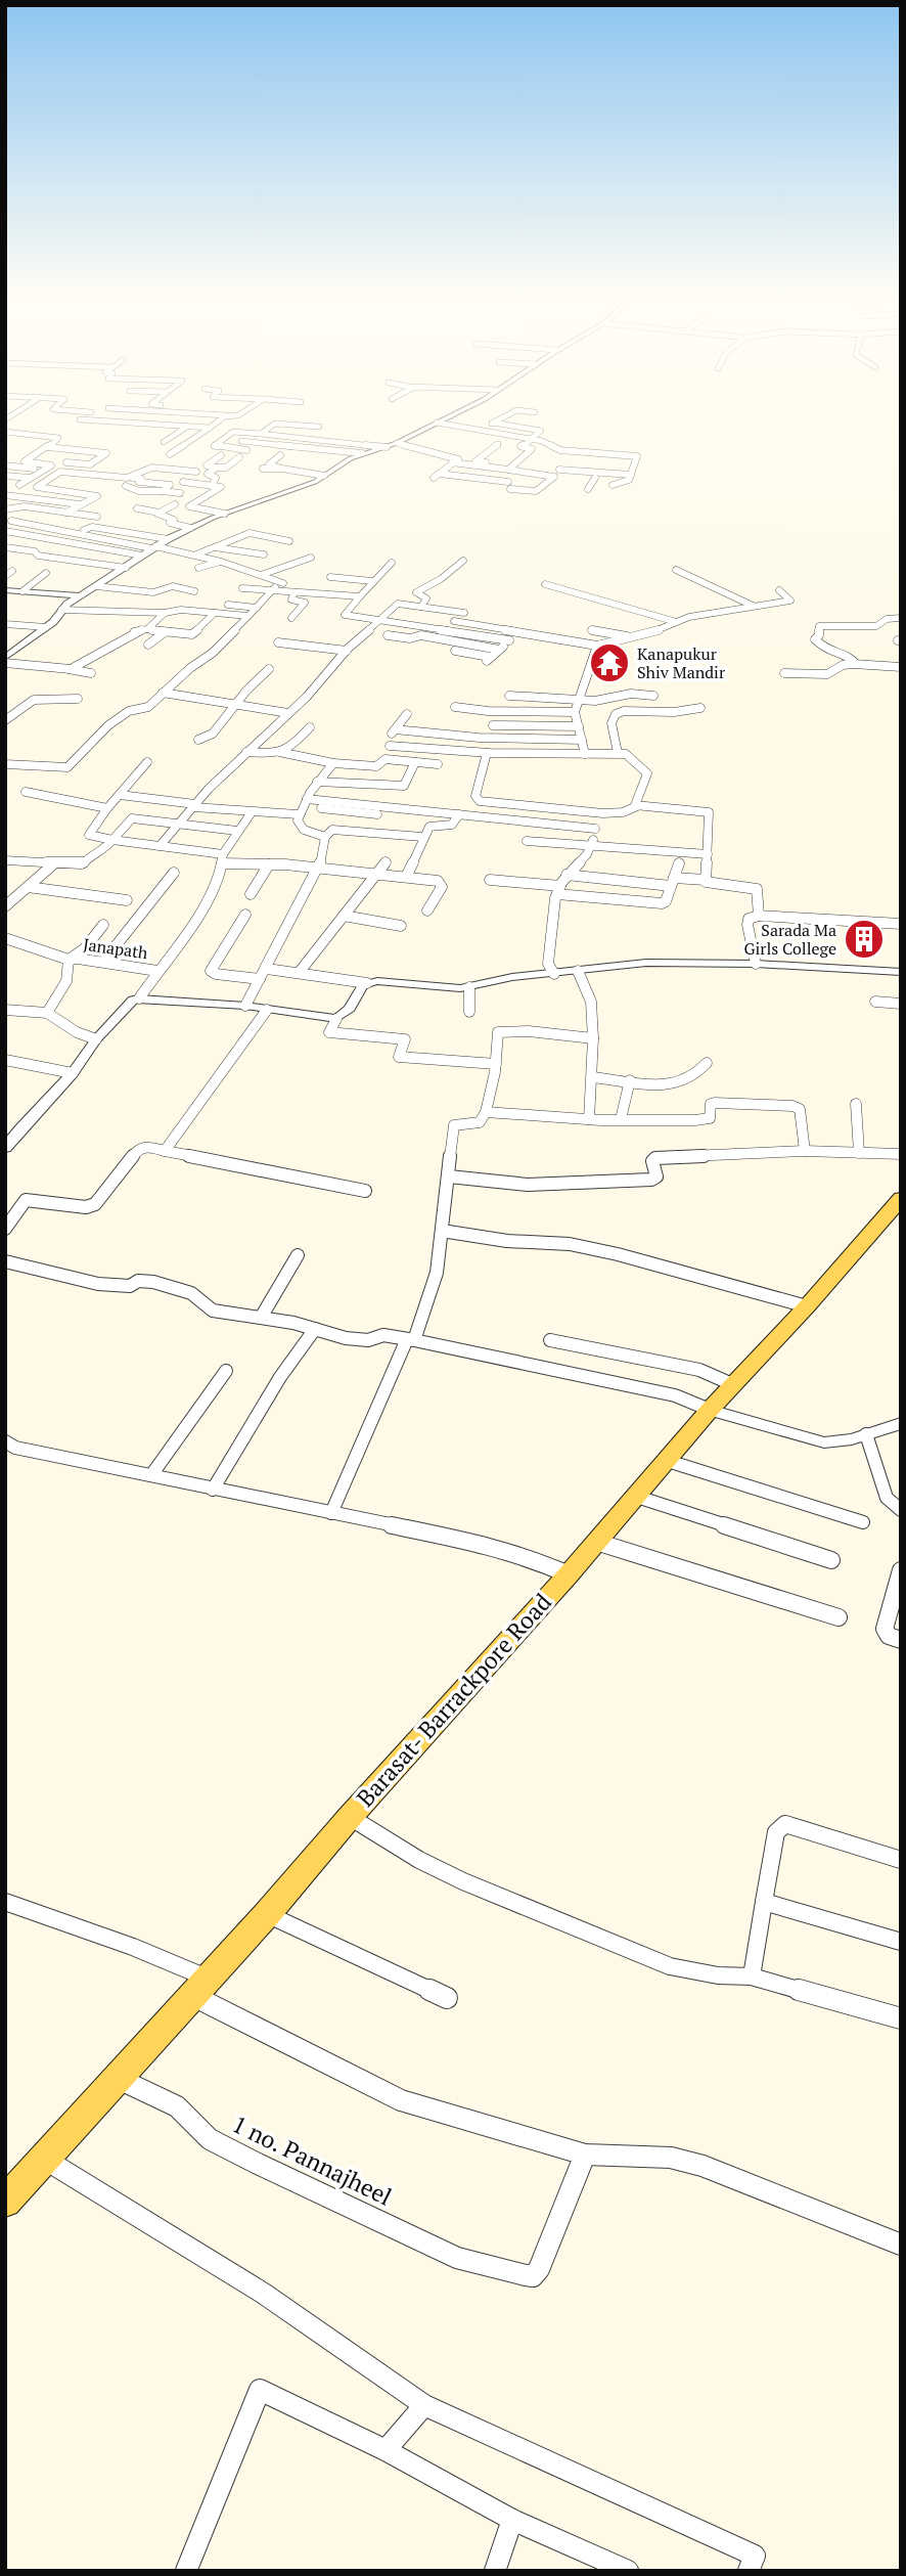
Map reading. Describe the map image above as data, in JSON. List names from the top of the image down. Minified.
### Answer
{"streets":{"main road":["Barasat- Barrackpore Road"],"street":["Janapath","1 no. Pannajheel"]},"crossings":[["Barasat- Barrackpore Road","1 no. Pannajheel"]],"places":{"temple":["Kanapukur Shiv Mandir"],"building":["Sarada Ma Girls College"]}}
